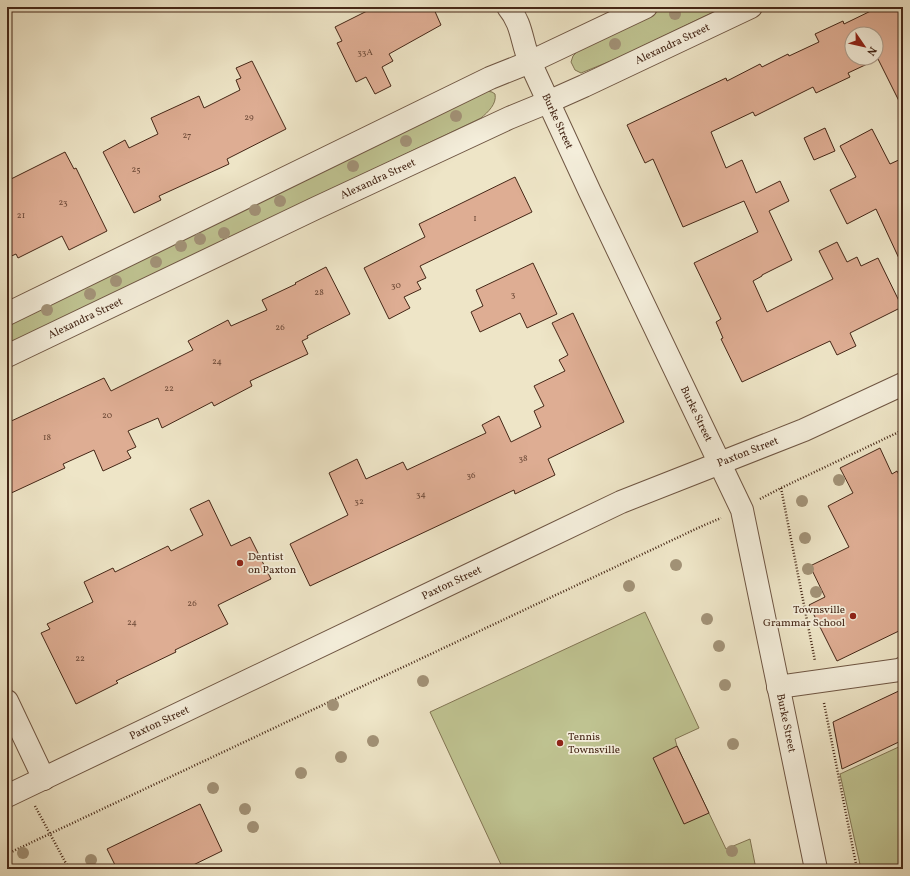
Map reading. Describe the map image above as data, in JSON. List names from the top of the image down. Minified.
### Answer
{"streets":{"street":["Alexandra Street","Burke Street","Paxton Street"]},"crossings":[["Alexandra Street","Burke Street"],["Burke Street","Paxton Street"]],"places":["Dentist on Paxton","Townsville Grammar School","Tennis Townsville"],"house_numbers":["33A","29","27","25","23","21","1","30","28","3","26","24","22","20","18","38","36","34","32","26","24","22"],"north":"bottom right"}
